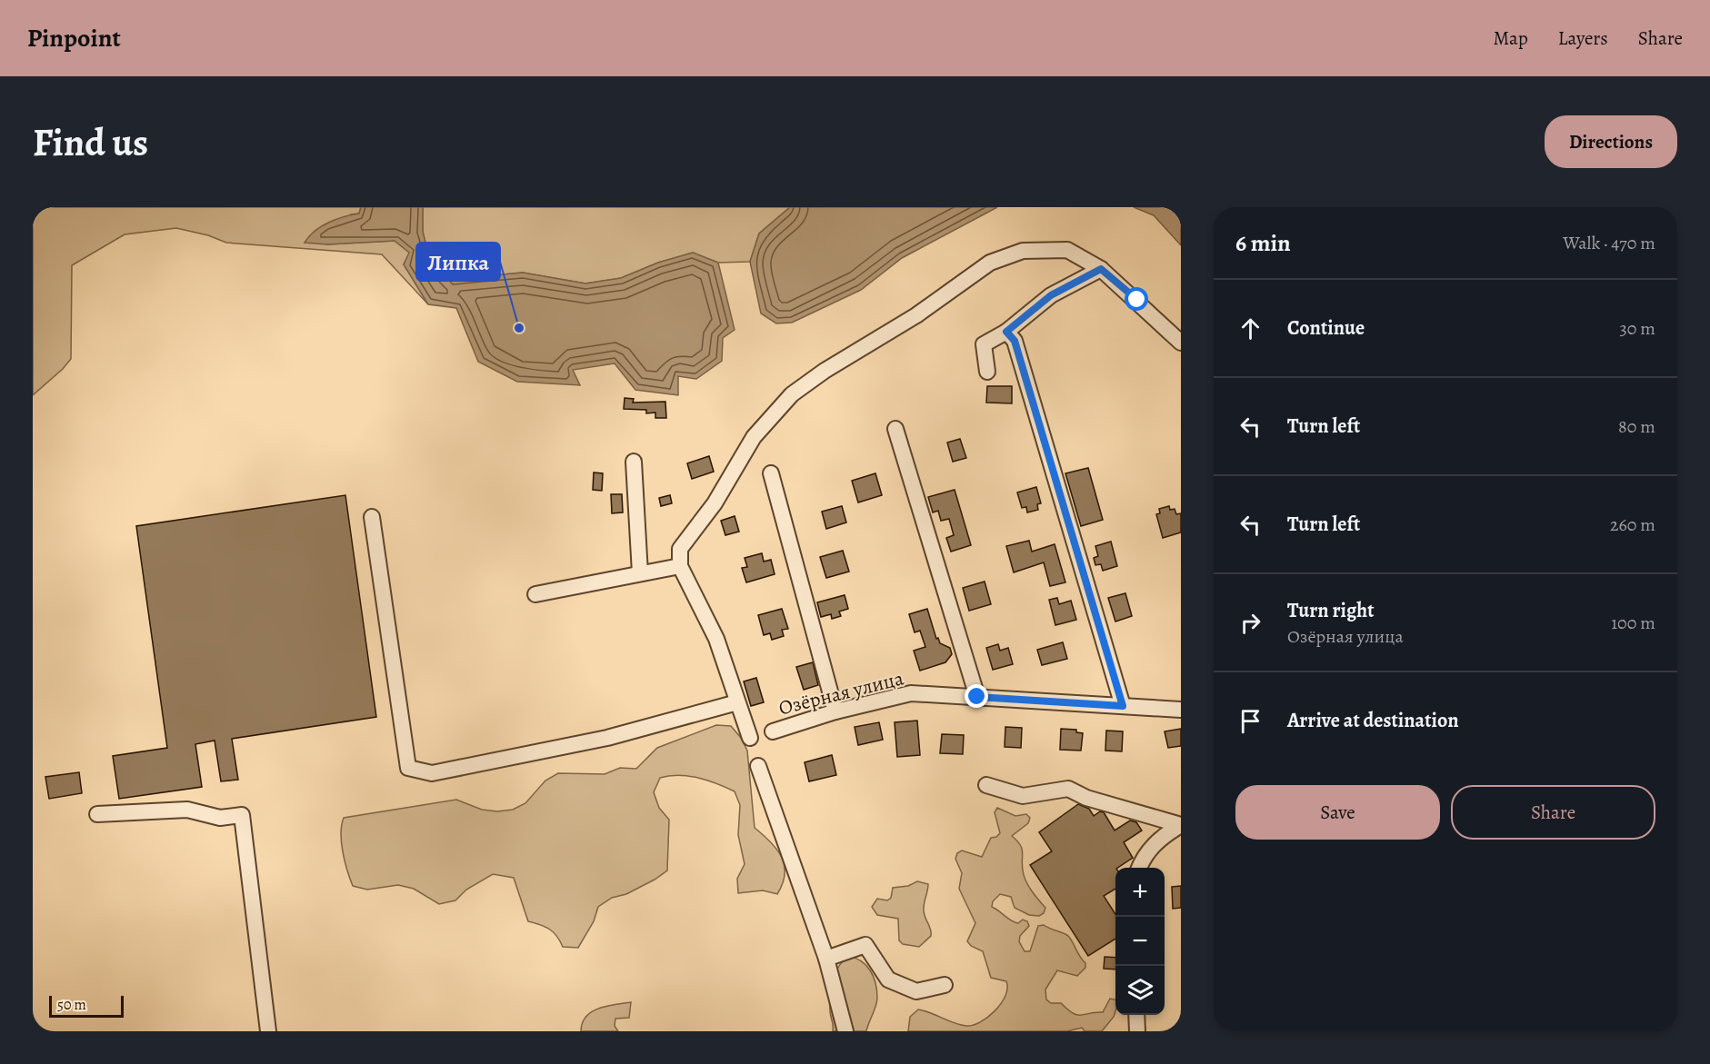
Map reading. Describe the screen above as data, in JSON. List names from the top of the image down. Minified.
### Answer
{"streets":{"street":["Озёрная улица"]},"places":["Липка"],"scale_bar":"50 m","page":{"header":"Pinpoint","nav":["Map","Layers","Share"],"buttons":["Directions",["Save","Share"]],"title":"Find us","heading":["6 min","Walk · 470 m"],"list":[["Continue","30 m"],["Turn left","80 m"],["Turn left","260 m"],["Turn right","Озёрная улица","100 m"],"Arrive at destination"],"map_buttons":["+","−"],"scale":"50 m"}}
